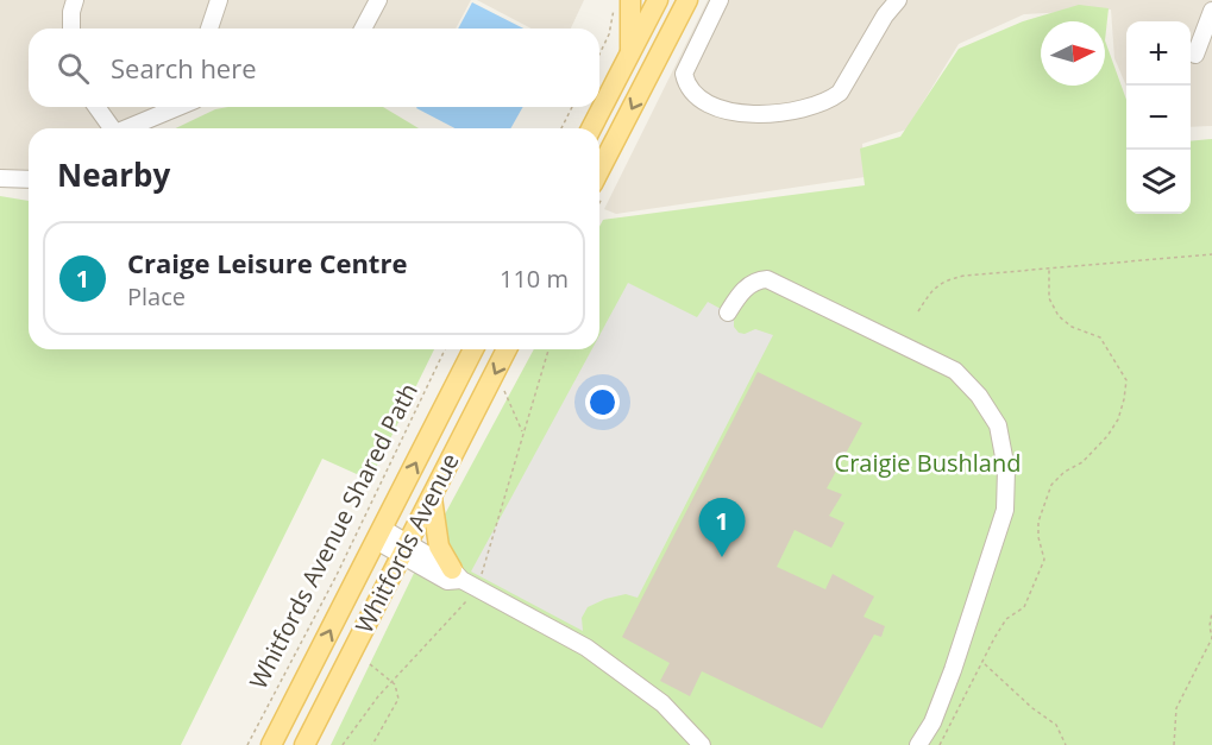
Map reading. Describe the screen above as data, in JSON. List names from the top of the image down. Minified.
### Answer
{"streets":{"main road":["Whitfords Avenue"],"path":["Whitfords Avenue Shared Path"]},"parks":["Craigie Bushland"],"north":"right","page":{"map_buttons":["+","−"],"search":"Search here","heading":"Nearby","list":[{"mark":"1","name":"Craige Leisure Centre","note":"Place","value":"110 m"}],"pins":"1"}}
